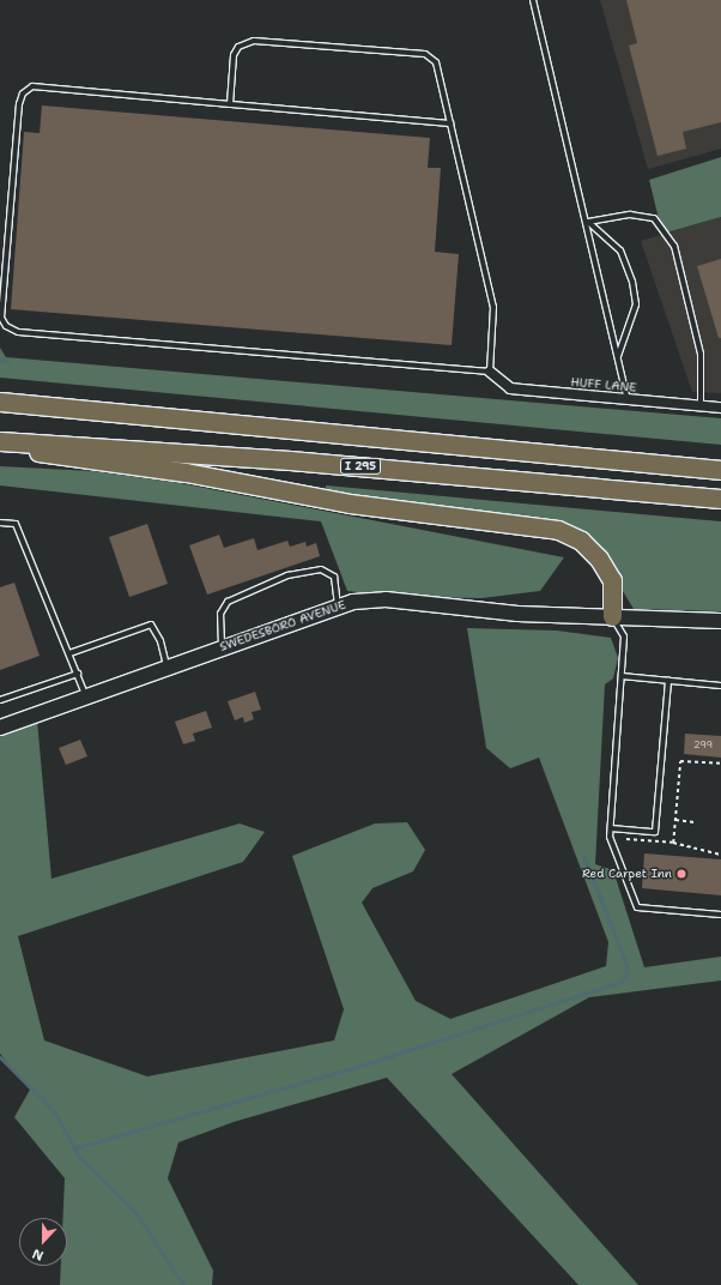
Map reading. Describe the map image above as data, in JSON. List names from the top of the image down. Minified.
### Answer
{"streets":{"highway":["I 295"],"street":["HUFF LANE","SWEDESBORO AVENUE"]},"places":["Red Carpet Inn"],"house_numbers":["299"],"north":"bottom"}
